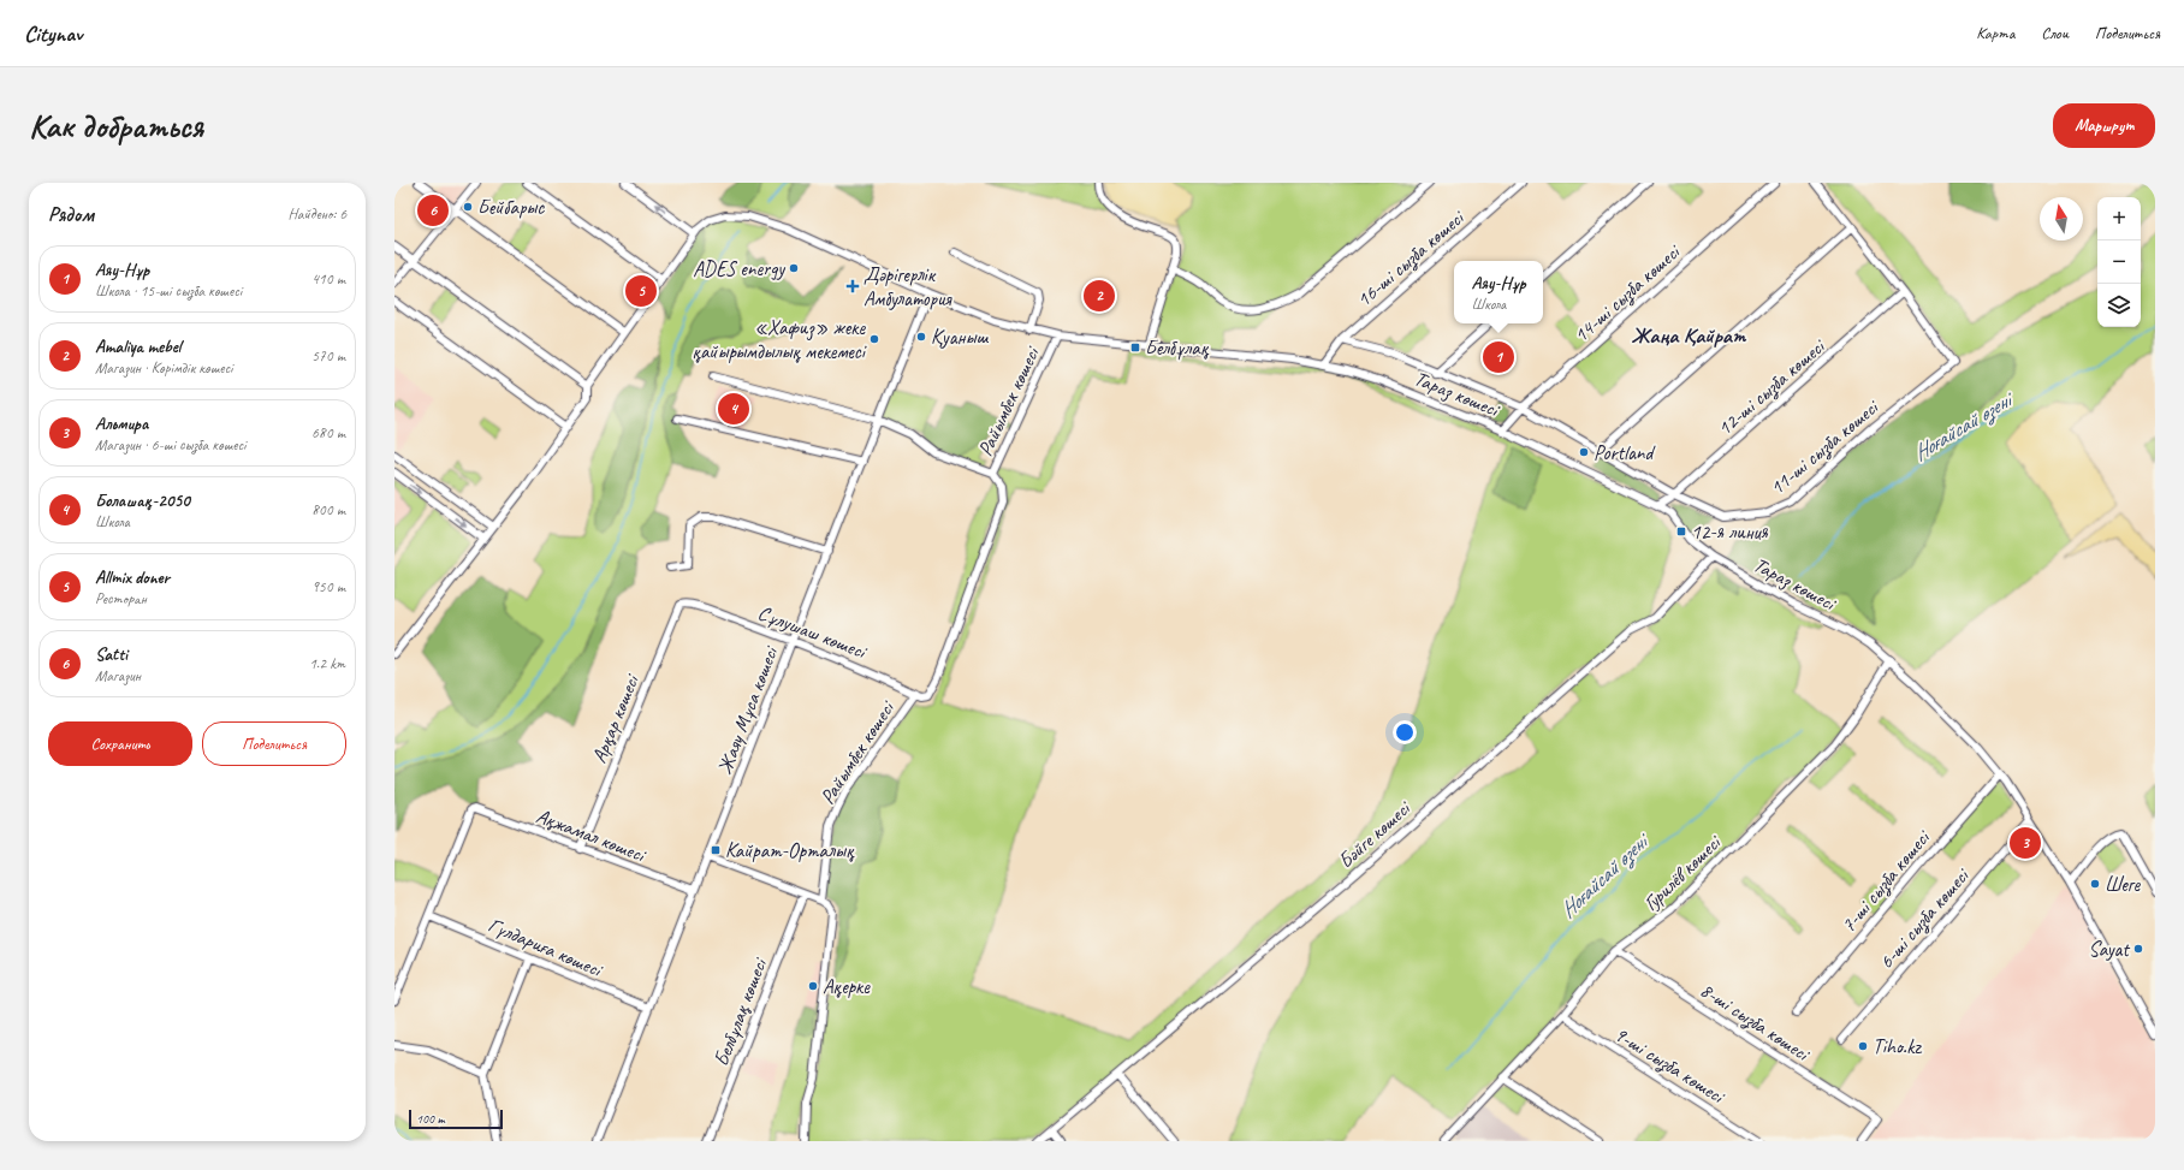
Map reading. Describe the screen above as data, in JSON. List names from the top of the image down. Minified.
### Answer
{"streets":{"street":["16-ші сызба көшесі","14-ші сызба көшесі","12-ші сызба көшесі","Тараз көшесі","Райымбек көшесі","11-ші сызба көшесі","Сұлушаш көшесі","Жаяу Мұса көшесі","Арқар көшесі","Ақжамал көшесі","Бәйге көшесі","Гурилёв көшесі","7-ші сызба көшесі","6-ші сызба көшесі","Гүлдариға көшесі","Белбұлақ көшесі","8-ші сызба көшесі","9-ші сызба көшесі"]},"crossings":[["16-ші сызба көшесі","Тараз көшесі"],["16-ші сызба көшесі","11-ші сызба көшесі"],["14-ші сызба көшесі","Тараз көшесі"],["14-ші сызба көшесі","11-ші сызба көшесі"],["12-ші сызба көшесі","Тараз көшесі"],["12-ші сызба көшесі","11-ші сызба көшесі"],["Тараз көшесі","Райымбек көшесі"],["Тараз көшесі","Жаяу Мұса көшесі"],["Тараз көшесі","Бәйге көшесі"],["Тараз көшесі","Гурилёв көшесі"],["Тараз көшесі","7-ші сызба көшесі"],["Тараз көшесі","6-ші сызба көшесі"],["Райымбек көшесі","Сұлушаш көшесі"],["Сұлушаш көшесі","Жаяу Мұса көшесі"],["Сұлушаш көшесі","Арқар көшесі"],["Жаяу Мұса көшесі","Ақжамал көшесі"],["Жаяу Мұса көшесі","Гүлдариға көшесі"],["Арқар көшесі","Ақжамал көшесі"],["Ақжамал көшесі","Гүлдариға көшесі"],["Гурилёв көшесі","8-ші сызба көшесі"],["Гурилёв көшесі","9-ші сызба көшесі"]],"districts":["Жаңа Қайрат"],"water":["Ноғайсай өзені"],"places":{"other":["Бейбарыс","ADES energy","Қуаныш","«Хафиз» жеке қайырымдылық мекемесі","Portland","Шеге","Sayat","Ақерке","Tiho.kz"],"health":["Дәрігерлік Амбулатория"],"transit":["Белбұлақ","12-я линия","Кайрат-Орталық"]},"scale_bar":"100 m","north":"top","page":{"header":"Citynav","nav":["Карта","Слои","Поделиться"],"buttons":["Маршрут",["Сохранить","Поделиться"]],"title":"Как добраться","heading":["Рядом","Найдено: 6"],"pins":["6","5","2","1","4","3"],"map_buttons":["+","−"],"list":[{"mark":"1","name":"Аяу-Нұр","note":"Школа · 15-ші сызба көшесі","value":"410 m"},{"mark":"2","name":"Amaliya mebel","note":"Магазин · Көрімдік көшесі","value":"570 m"},{"mark":"3","name":"Альмира","note":"Магазин · 6-ші сызба көшесі","value":"680 m"},{"mark":"4","name":"Болашақ-2050","note":"Школа","value":"800 m"},{"mark":"5","name":"Allmix doner","note":"Ресторан","value":"950 m"},{"mark":"6","name":"Satti","note":"Магазин","value":"1.2 km"}],"popup":["Аяу-Нұр","Школа"],"scale":"100 m"}}
